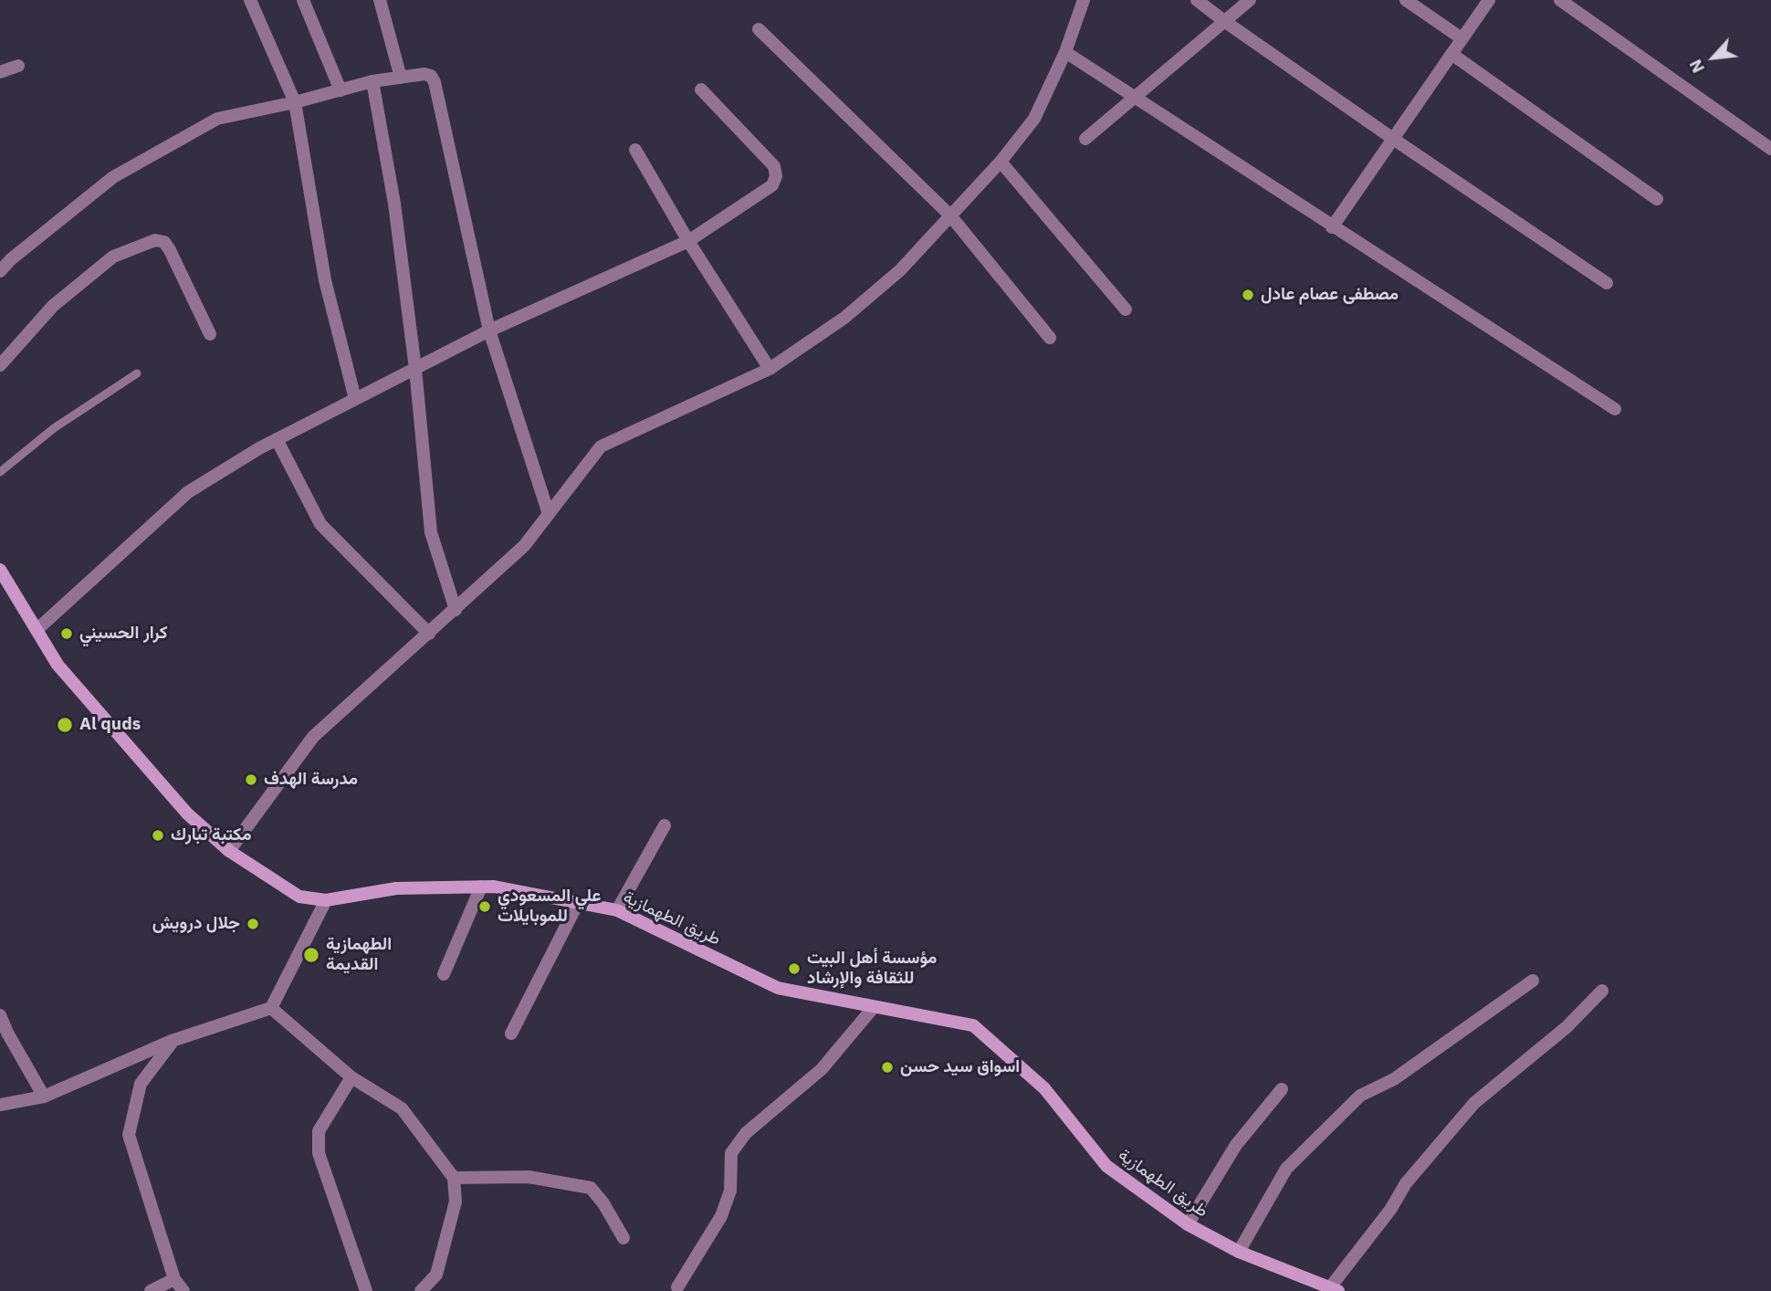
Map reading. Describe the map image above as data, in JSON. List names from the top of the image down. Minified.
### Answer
{"streets":{"main road":["طريق الطهمازية"]},"places":["مصطفى عصام عادل","كرار الحسيني","Al quds","مدرسة الهدف","مكتبة تبارك","علي المسعودي للموبايلات","جلال درويش","الطهمازية القديمة","مؤسسة أهل البيت للثقافة والإرشاد","اسواق سيد حسن"],"north":"bottom left"}
